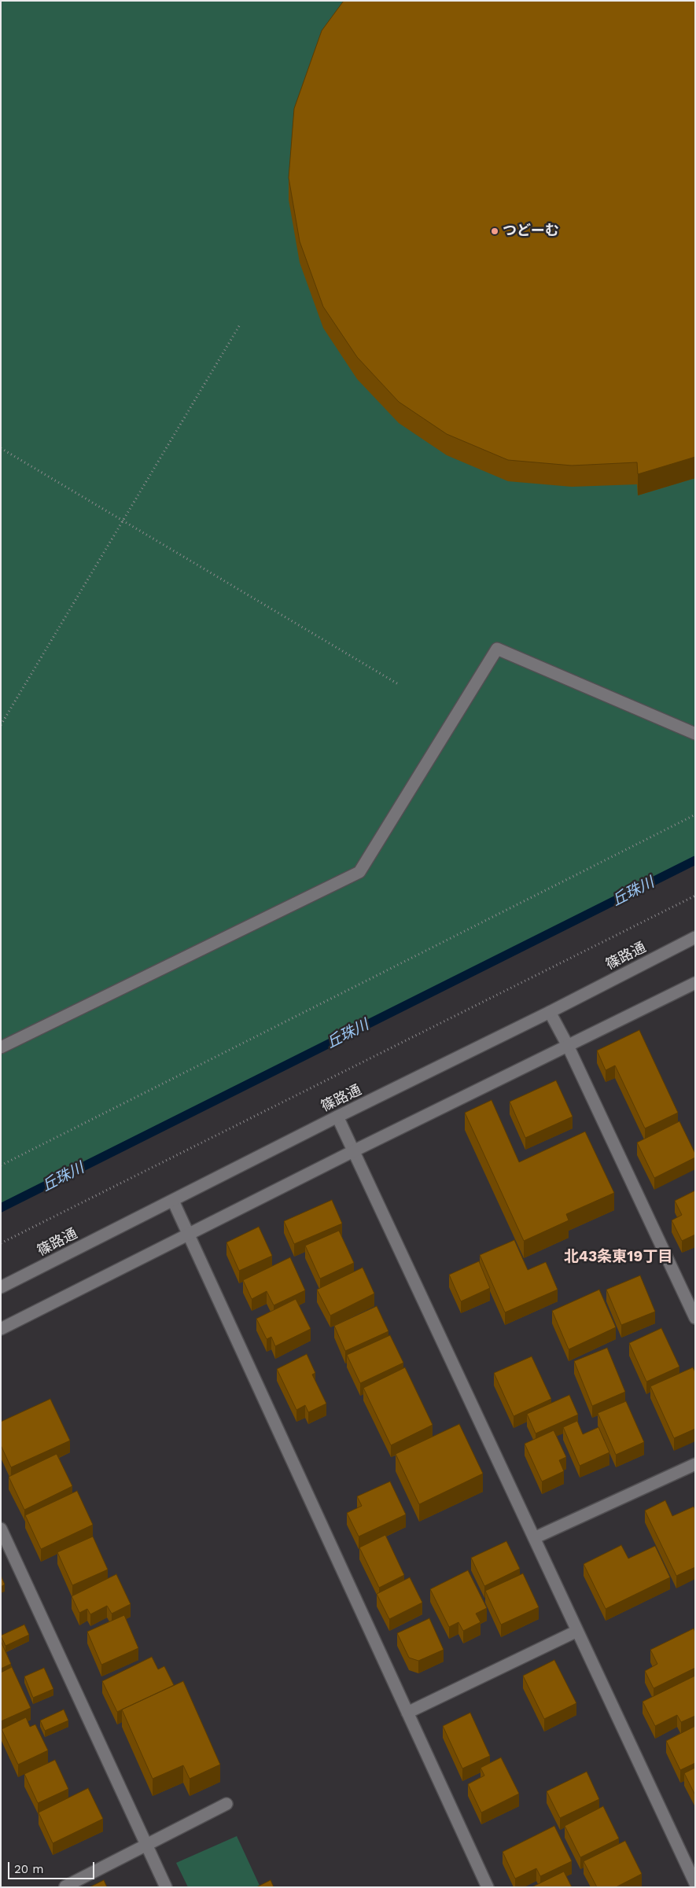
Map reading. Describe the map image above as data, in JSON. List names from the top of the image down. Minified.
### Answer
{"streets":{"street":["篠路通"]},"districts":["北43条東19丁目"],"water":["丘珠川"],"places":["つどーむ"],"scale_bar":"20 m"}
